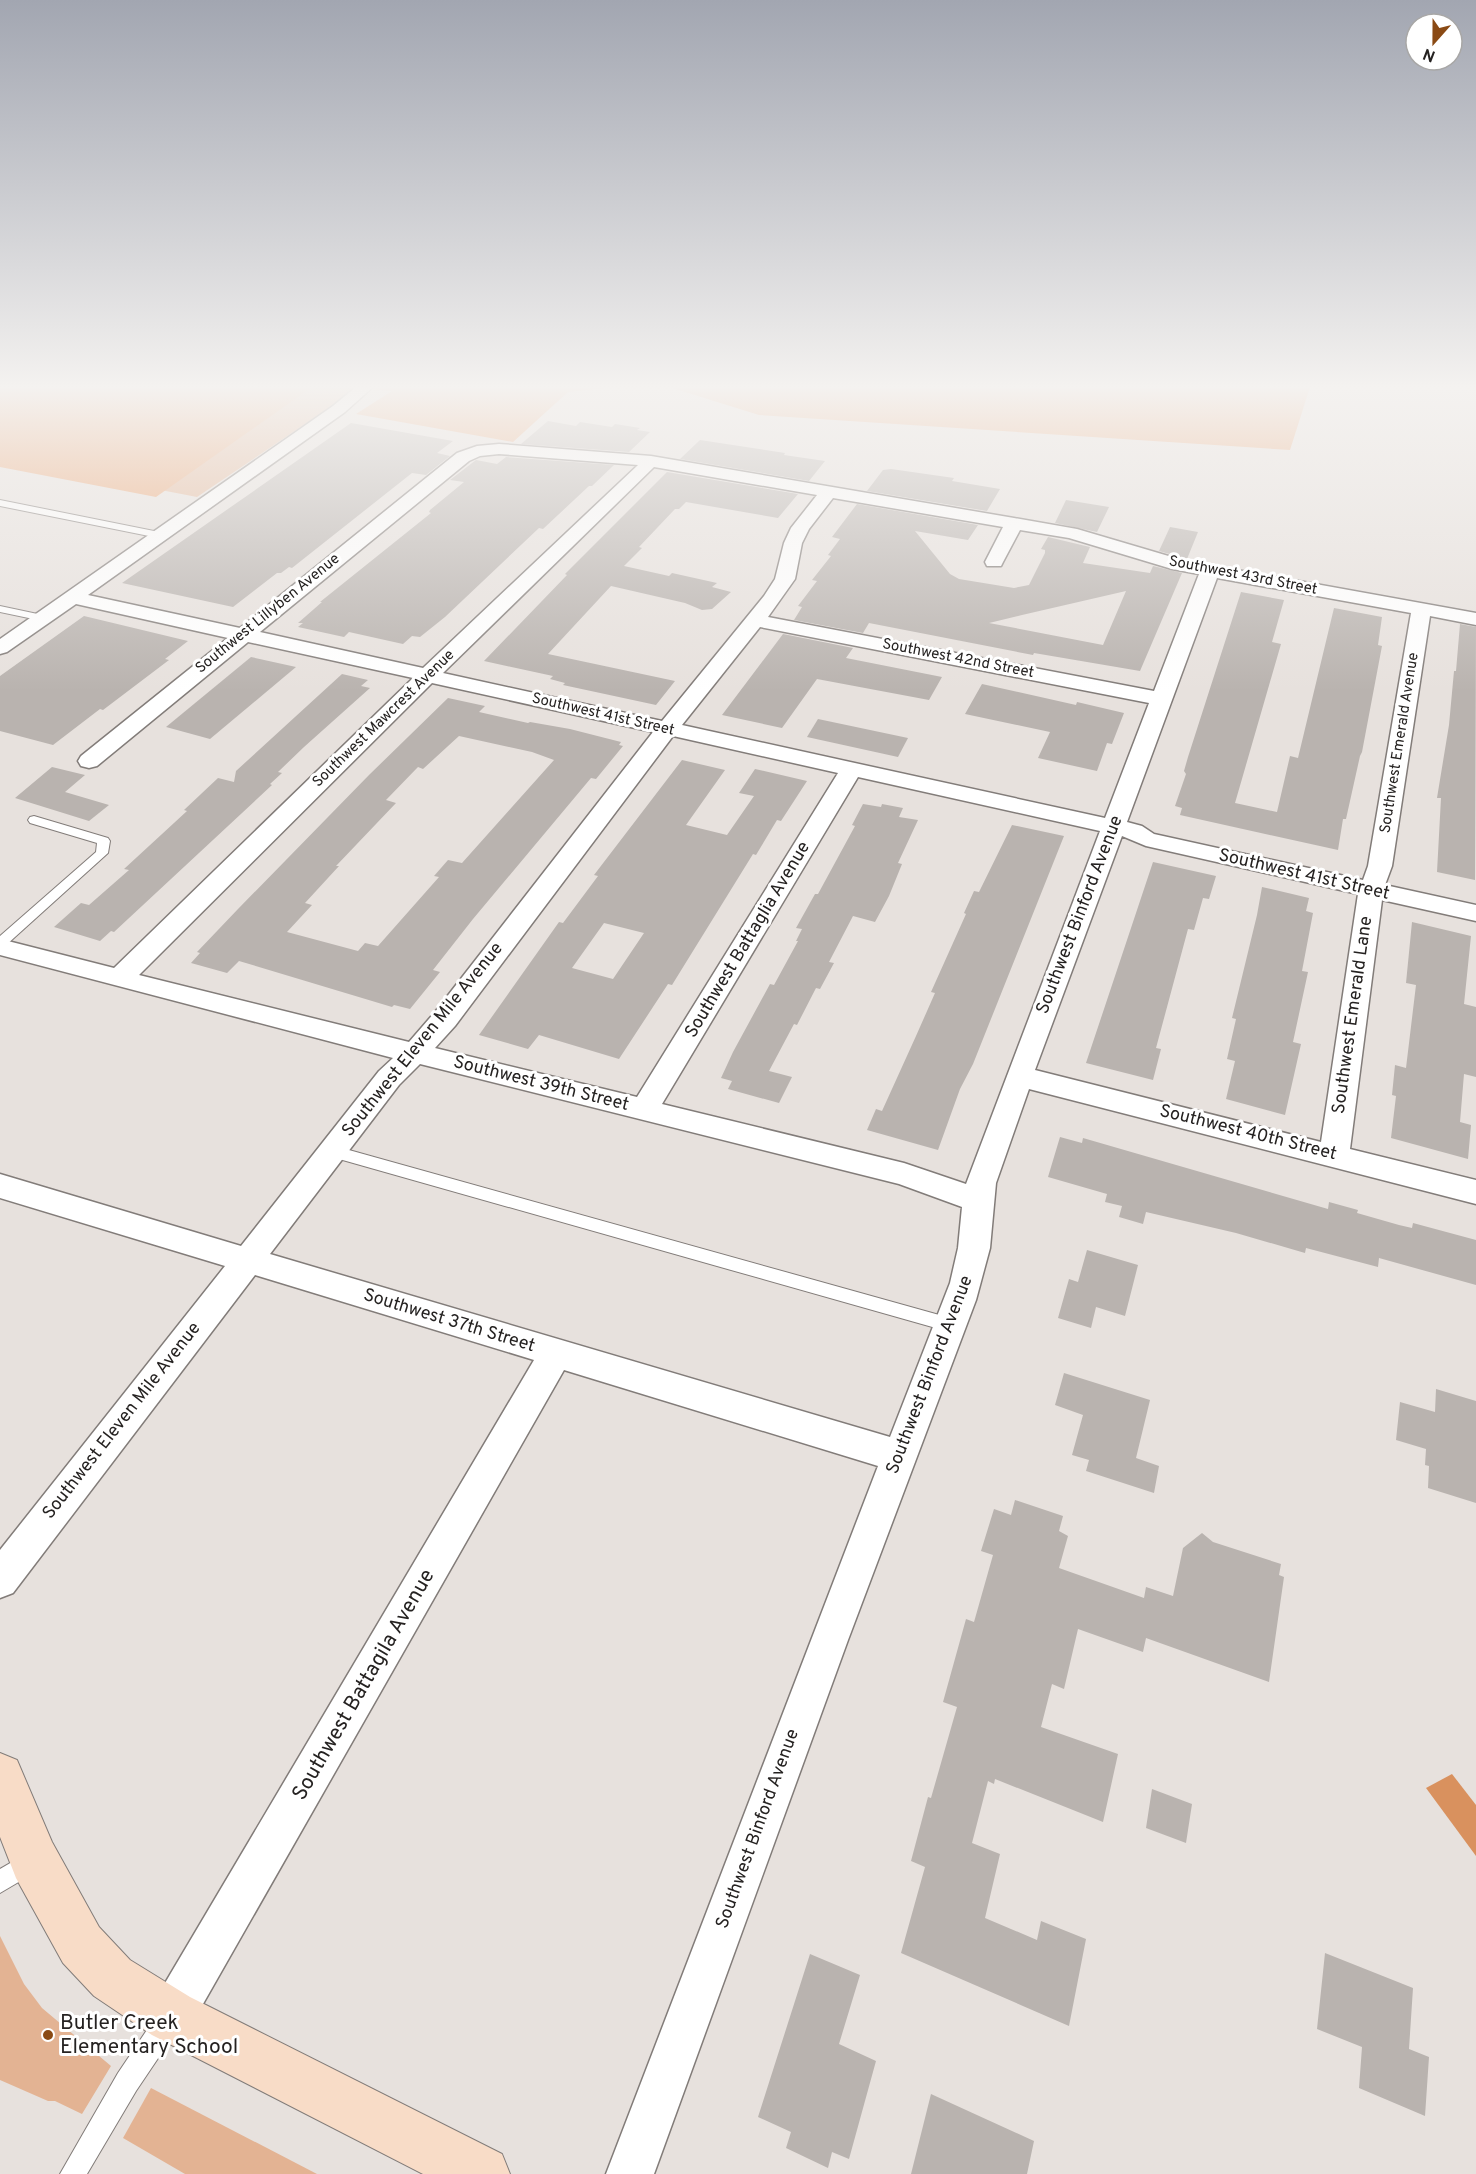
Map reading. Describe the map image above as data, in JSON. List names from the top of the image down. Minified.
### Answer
{"streets":{"street":["Southwest 43rd Street","Southwest Lillyben Avenue","Southwest 42nd Street","Southwest 41st Street","Southwest Mawcrest Avenue","Southwest Emerald Avenue","Southwest Binford Avenue","Southwest Battaglia Avenue","Southwest Emerald Lane","Southwest Eleven Mile Avenue","Southwest 39th Street","Southwest 40th Street","Southwest 37th Street","Southwest Battagila Avenue"]},"crossings":[["Southwest 43rd Street","Southwest Emerald Avenue"],["Southwest 43rd Street","Southwest Binford Avenue"],["Southwest 43rd Street","Southwest Eleven Mile Avenue"],["Southwest Lillyben Avenue","Southwest 41st Street"],["Southwest 42nd Street","Southwest Binford Avenue"],["Southwest 42nd Street","Southwest Eleven Mile Avenue"],["Southwest 41st Street","Southwest Mawcrest Avenue"],["Southwest 41st Street","Southwest Emerald Avenue"],["Southwest 41st Street","Southwest Binford Avenue"],["Southwest 41st Street","Southwest Battaglia Avenue"],["Southwest 41st Street","Southwest Emerald Lane"],["Southwest 41st Street","Southwest Eleven Mile Avenue"],["Southwest Mawcrest Avenue","Southwest 39th Street"],["Southwest Emerald Avenue","Southwest Emerald Lane"],["Southwest Binford Avenue","Southwest 39th Street"],["Southwest Binford Avenue","Southwest 40th Street"],["Southwest Binford Avenue","Southwest 37th Street"],["Southwest Battaglia Avenue","Southwest 39th Street"],["Southwest Emerald Lane","Southwest 40th Street"],["Southwest Eleven Mile Avenue","Southwest 39th Street"],["Southwest Eleven Mile Avenue","Southwest 37th Street"],["Southwest 37th Street","Southwest Battagila Avenue"]],"places":["Butler Creek Elementary School"],"north":"bottom"}
